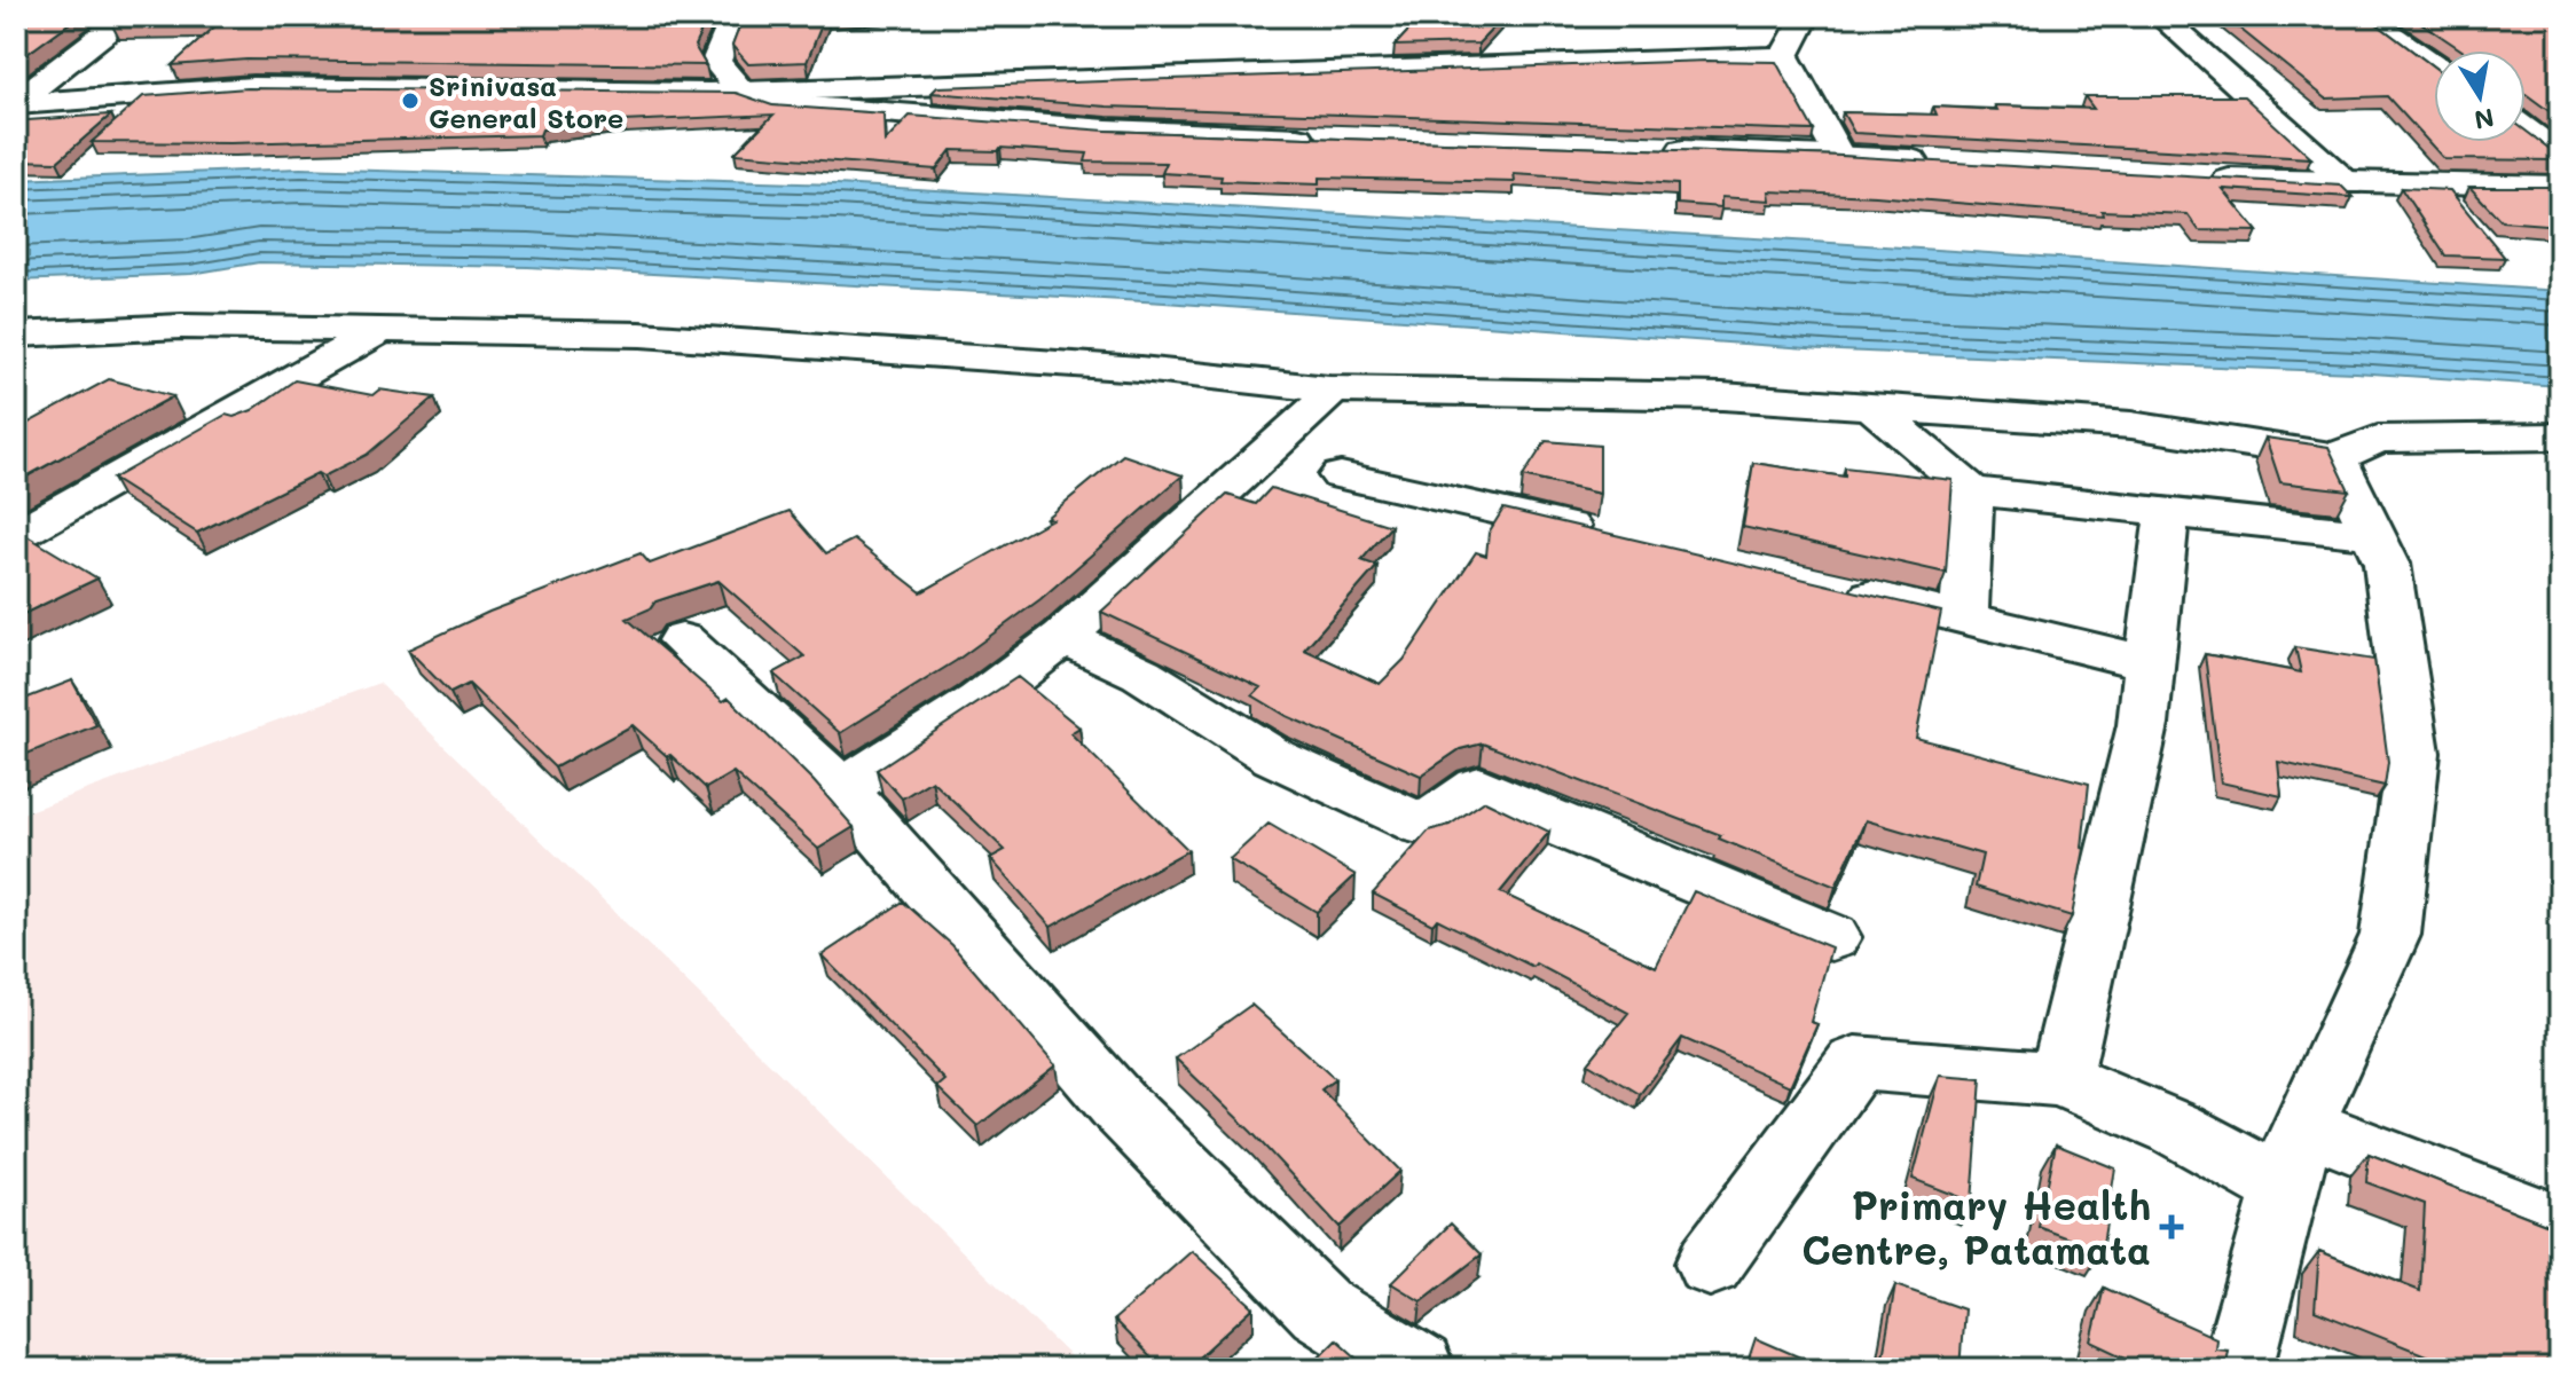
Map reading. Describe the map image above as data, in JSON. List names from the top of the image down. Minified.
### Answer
{"places":{"other":["Srinivasa General Store"],"health":["Primary Health Centre, Patamata"]},"north":"bottom"}
